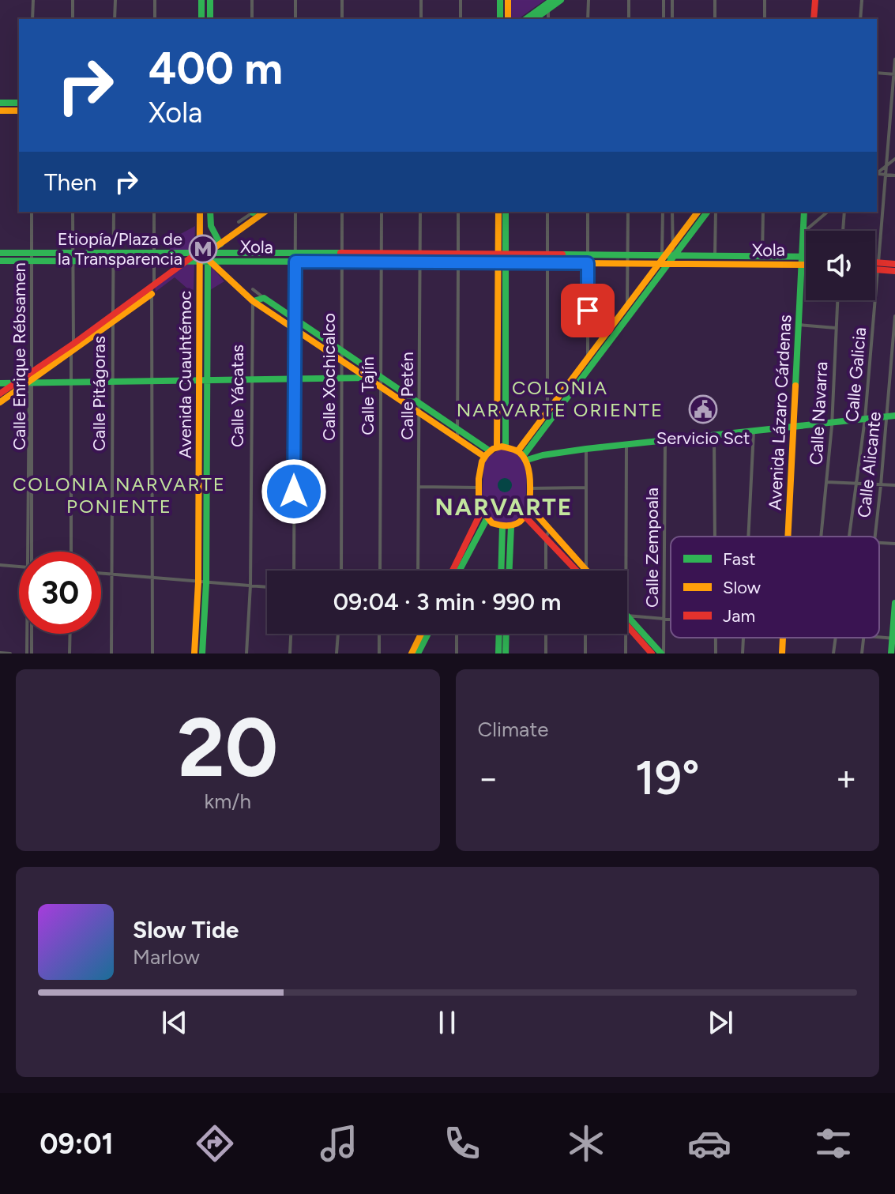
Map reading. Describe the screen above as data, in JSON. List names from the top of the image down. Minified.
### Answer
{"streets":{"main road":["Xola","Avenida Cuauhtémoc","Calle Pitágoras","Avenida Lázaro Cárdenas"],"street":["Calle Enrique Rébsamen","Calle Galicia","Calle Xochicalco","Calle Yácatas","Calle Tajín","Calle Petén","Calle Navarra","Calle Alicante","Calle Zempoala"]},"crossings":[["Xola","Calle Enrique Rébsamen"],["Xola","Avenida Cuauhtémoc"],["Xola","Calle Xochicalco"],["Xola","Calle Pitágoras"],["Xola","Calle Tajín"],["Xola","Calle Petén"],["Xola","Avenida Lázaro Cárdenas"]],"districts":["COLONIA NARVARTE ORIENTE","COLONIA NARVARTE PONIENTE","NARVARTE"],"places":{"metro station":["Etiopía/Plaza de la Transparencia"],"public building":["Servicio Sct"]},"legend":["Fast","Slow","Jam"],"page":{"turn":["400 m","Xola"],"then":"Then","limit":"30","trip":"09:04 · 3 min · 990 m","tile":[["20","km/h"],"Climate"],"heat":["−","19°","+"],"song":["Slow Tide","Marlow"],"tabs":"09:01"}}
